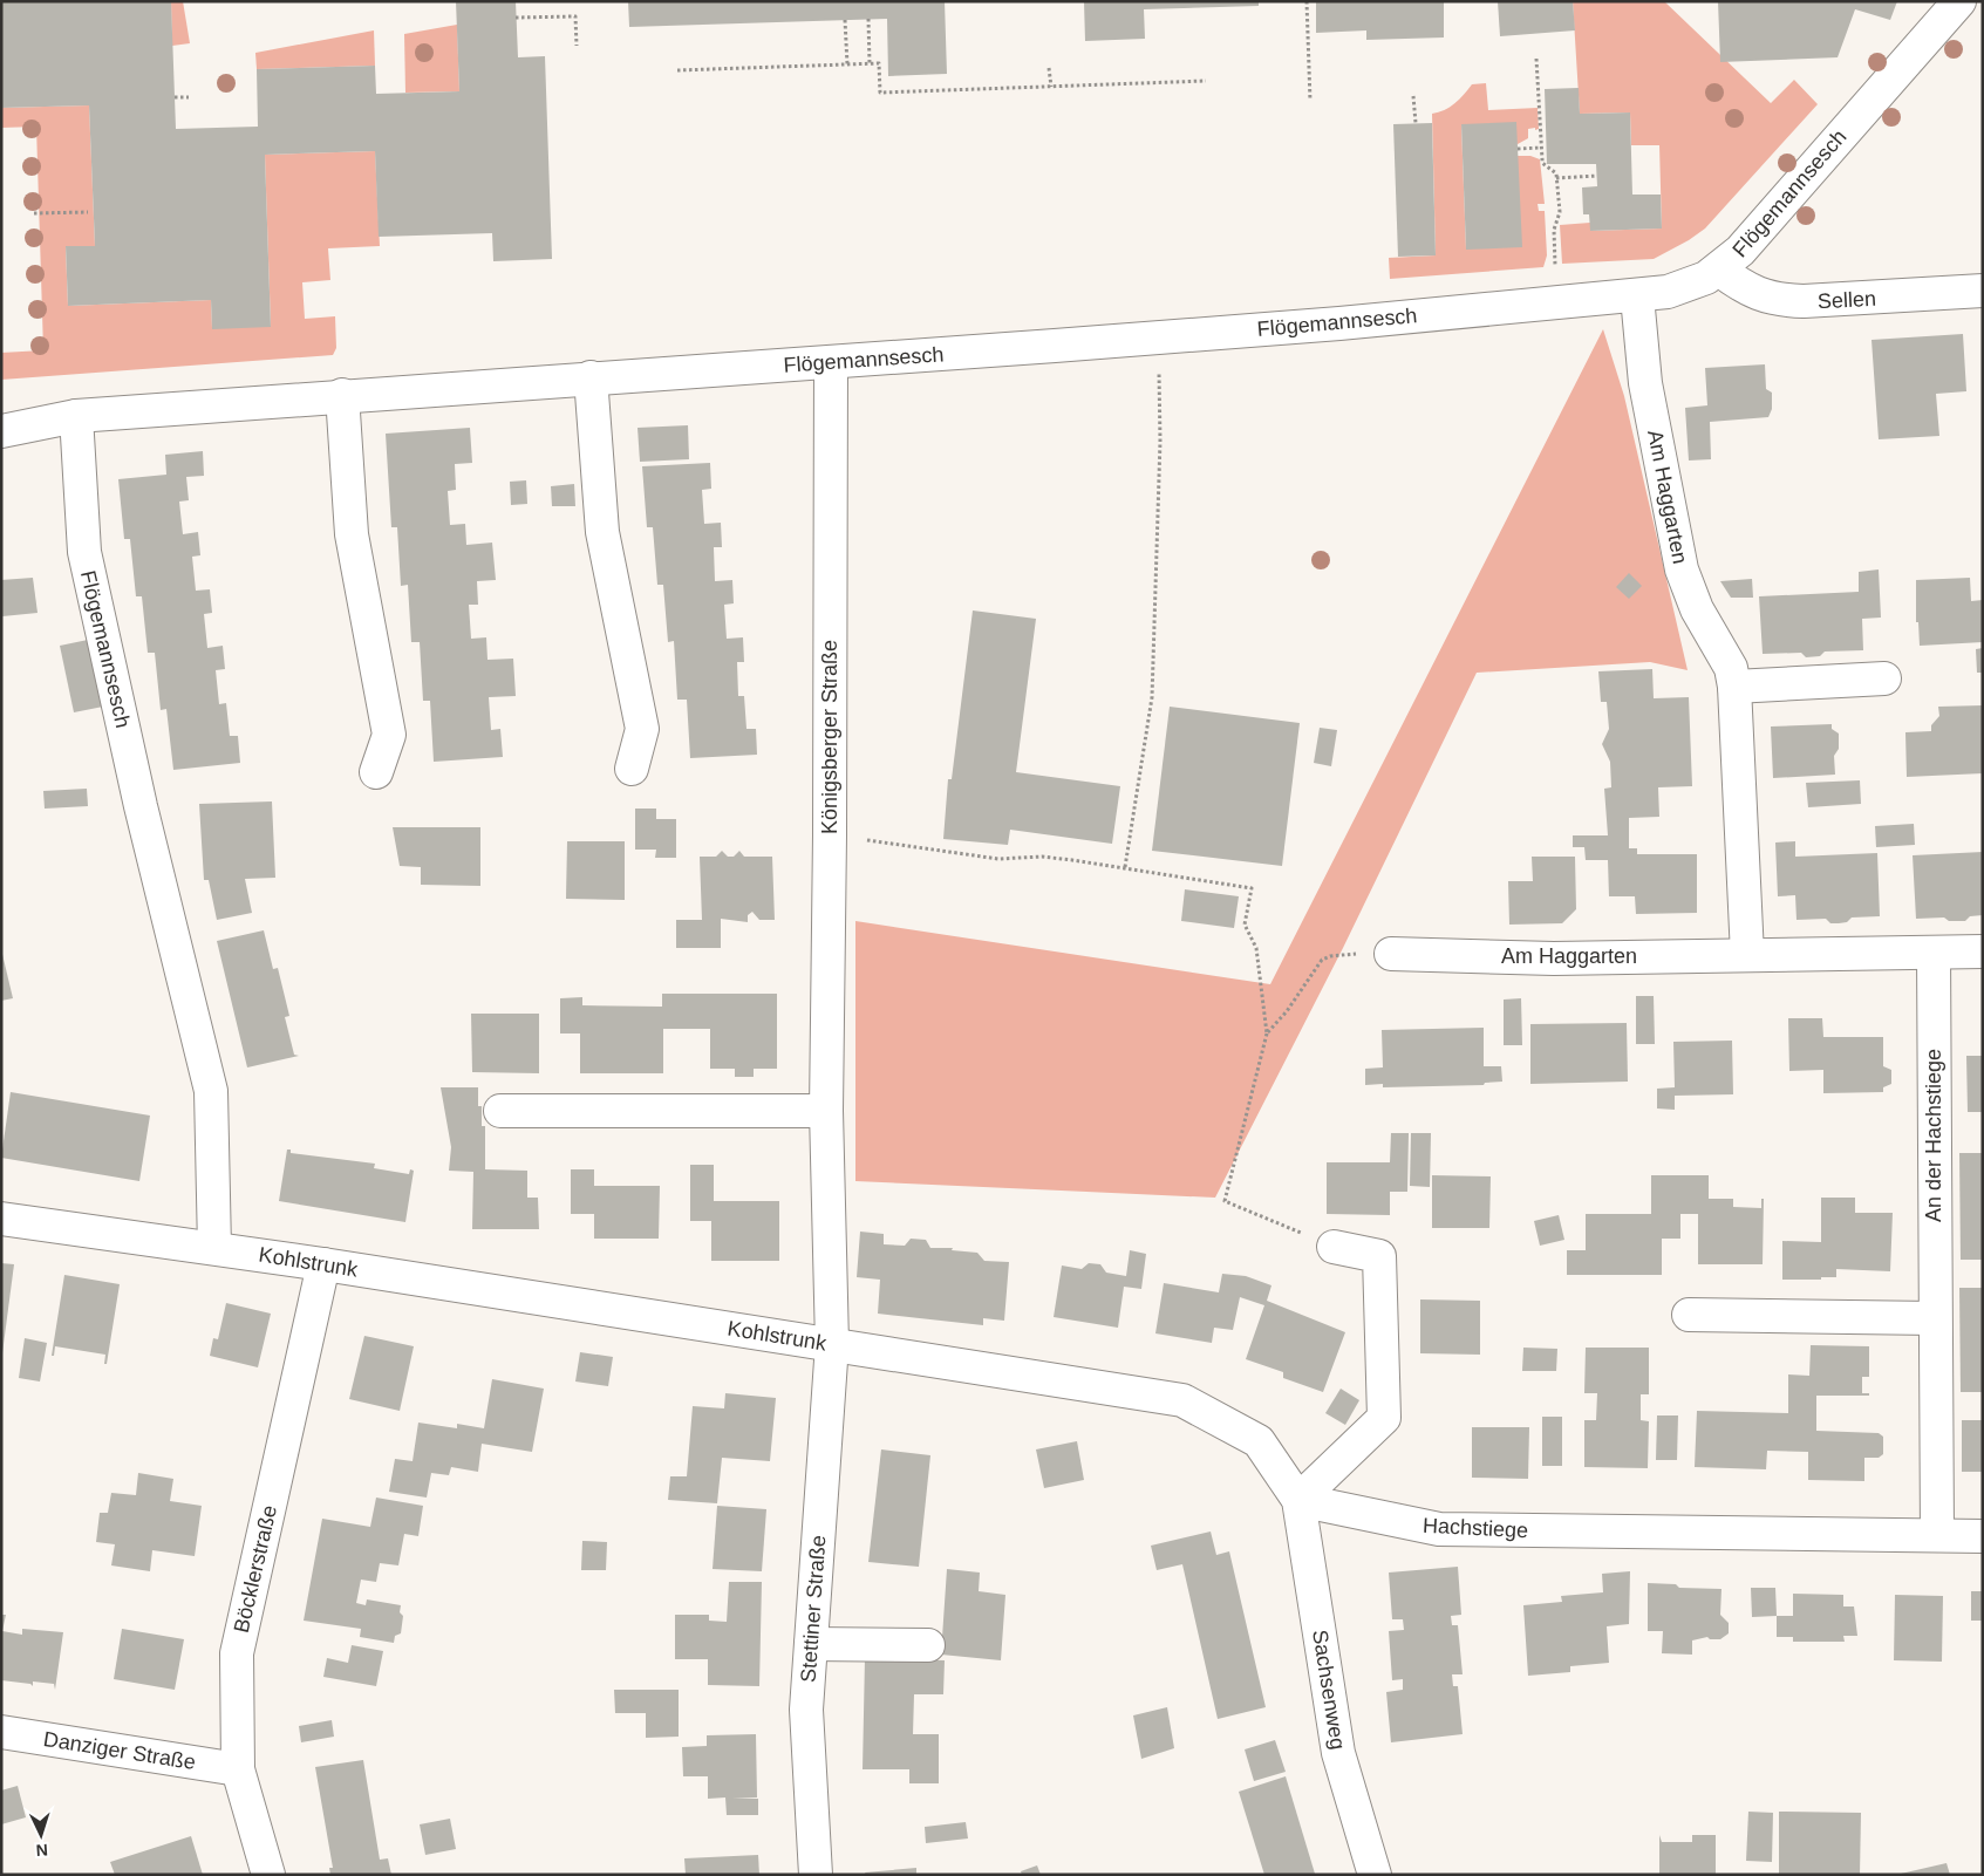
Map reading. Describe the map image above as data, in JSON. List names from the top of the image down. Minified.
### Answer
{"streets":{"street":["Flögemannsesch","Sellen","Am Haggarten","Königsberger Straße","An der Hachstiege","Kohlstrunk","Hachstiege","Böcklerstraße","Stettiner Straße","Sachsenweg","Danziger Straße"]},"crossings":[["Flögemannsesch","Sellen"],["Flögemannsesch","Am Haggarten"],["Flögemannsesch","Königsberger Straße"],["Flögemannsesch","Kohlstrunk"],["Am Haggarten","An der Hachstiege"],["Königsberger Straße","Kohlstrunk"],["Königsberger Straße","Stettiner Straße"],["An der Hachstiege","Hachstiege"],["Kohlstrunk","Hachstiege"],["Kohlstrunk","Böcklerstraße"],["Kohlstrunk","Stettiner Straße"],["Kohlstrunk","Sachsenweg"],["Hachstiege","Sachsenweg"],["Böcklerstraße","Danziger Straße"]],"north":"bottom"}
